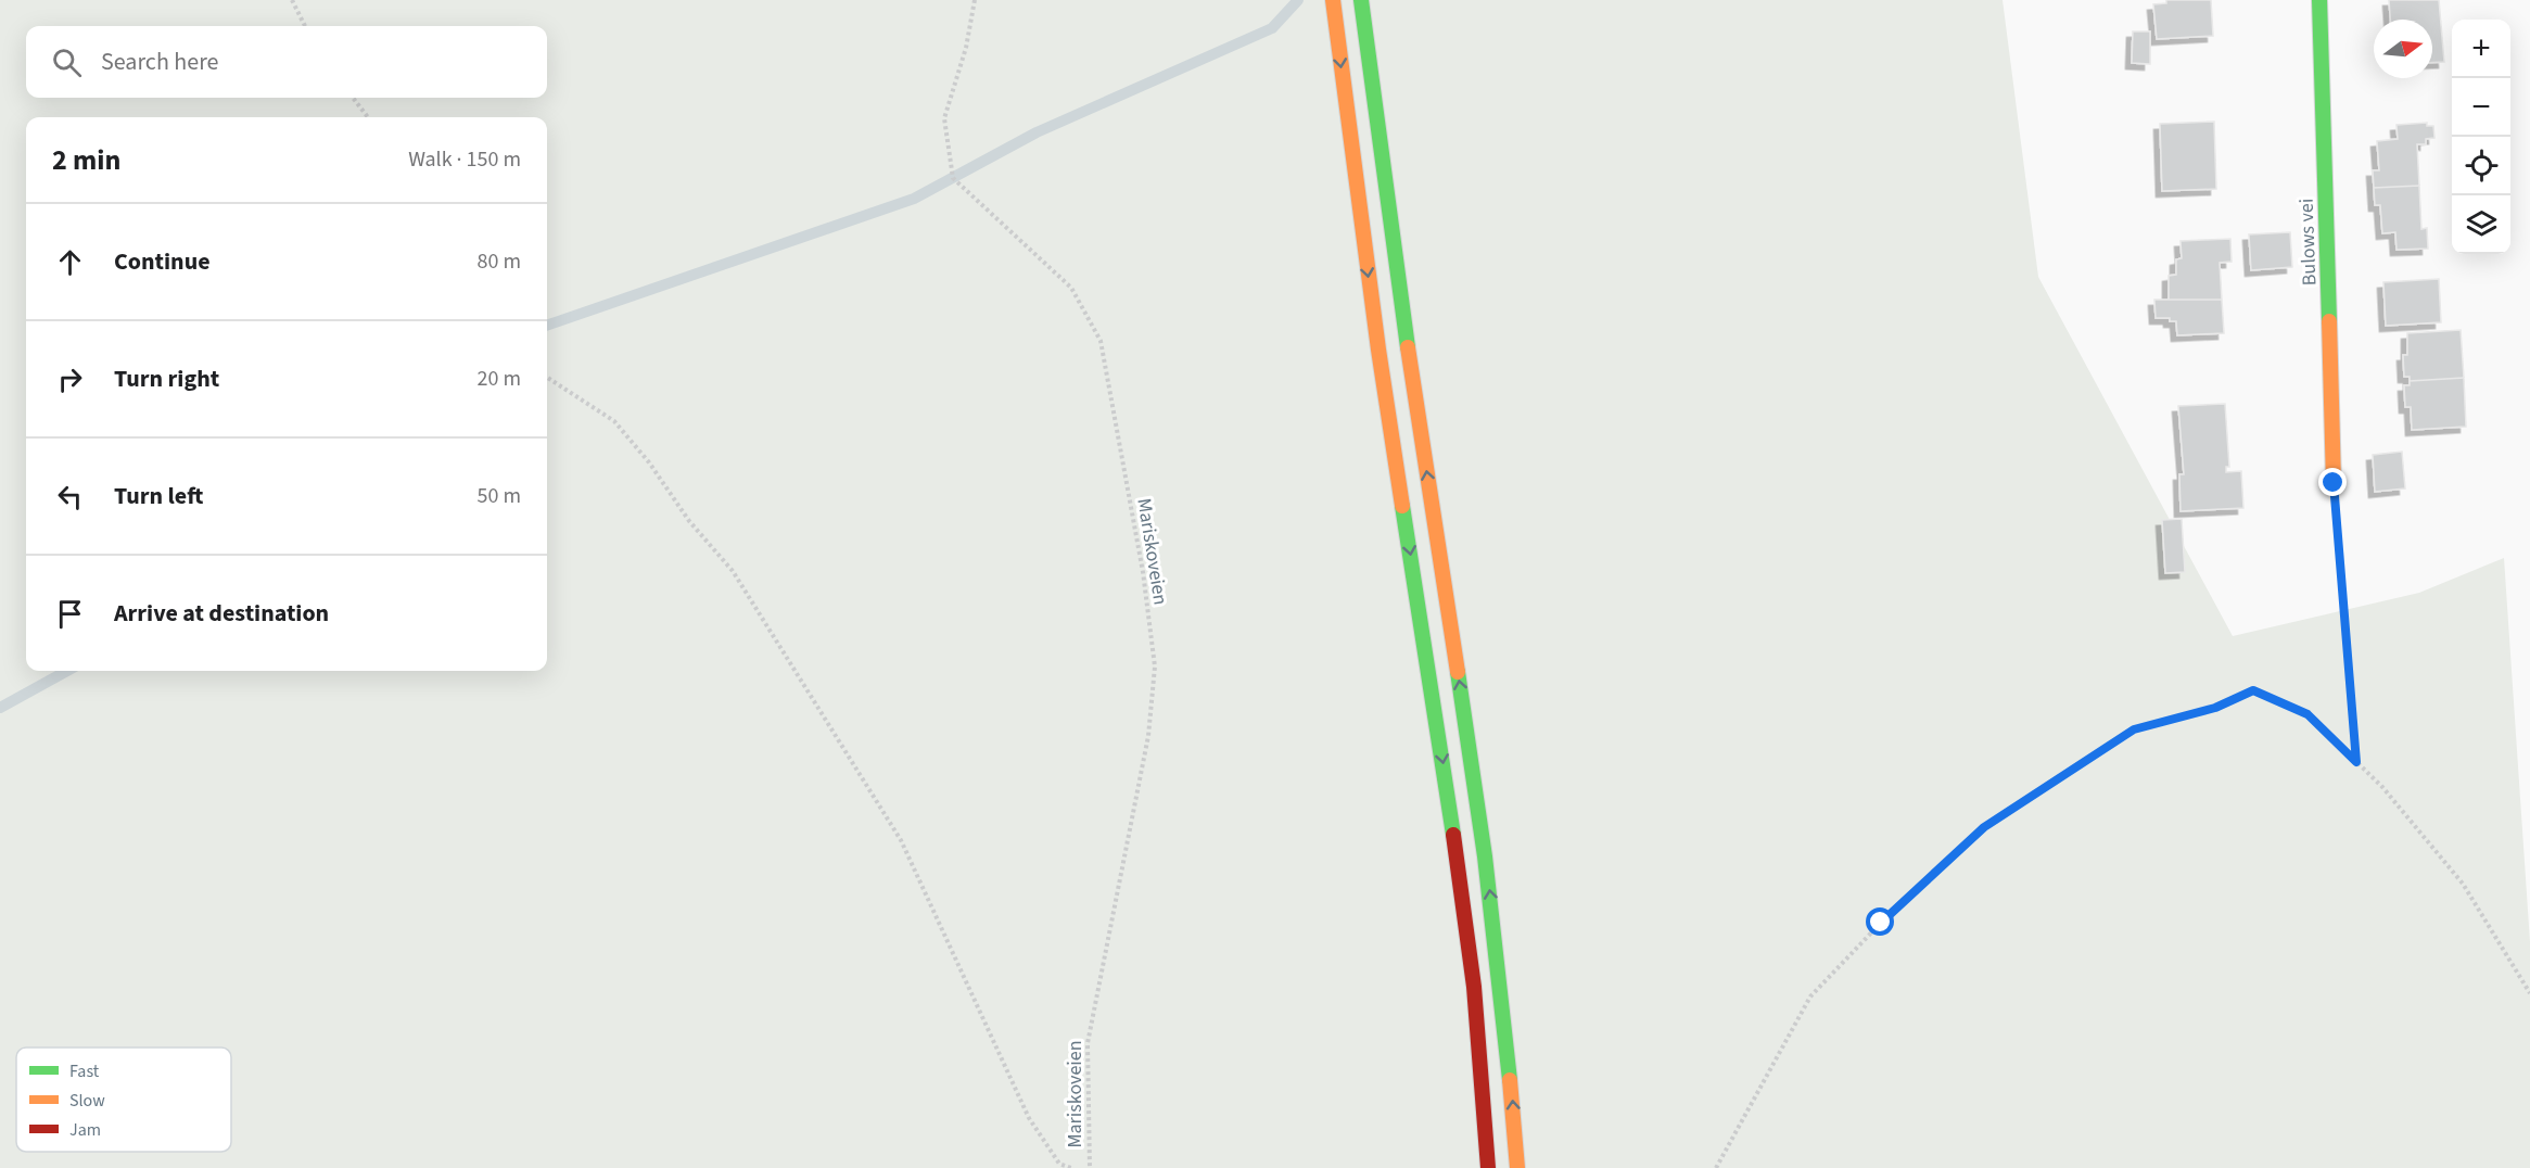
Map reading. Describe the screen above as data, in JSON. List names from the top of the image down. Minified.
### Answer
{"streets":{"main road":["Bulows vei"],"path":["Mariskoveien"]},"legend":["Fast","Slow","Jam"],"north":"right","page":{"map_buttons":["+","−"],"search":"Search here","heading":["2 min","Walk · 150 m"],"list":[["Continue","80 m"],["Turn right","20 m"],["Turn left","50 m"],"Arrive at destination"]}}
